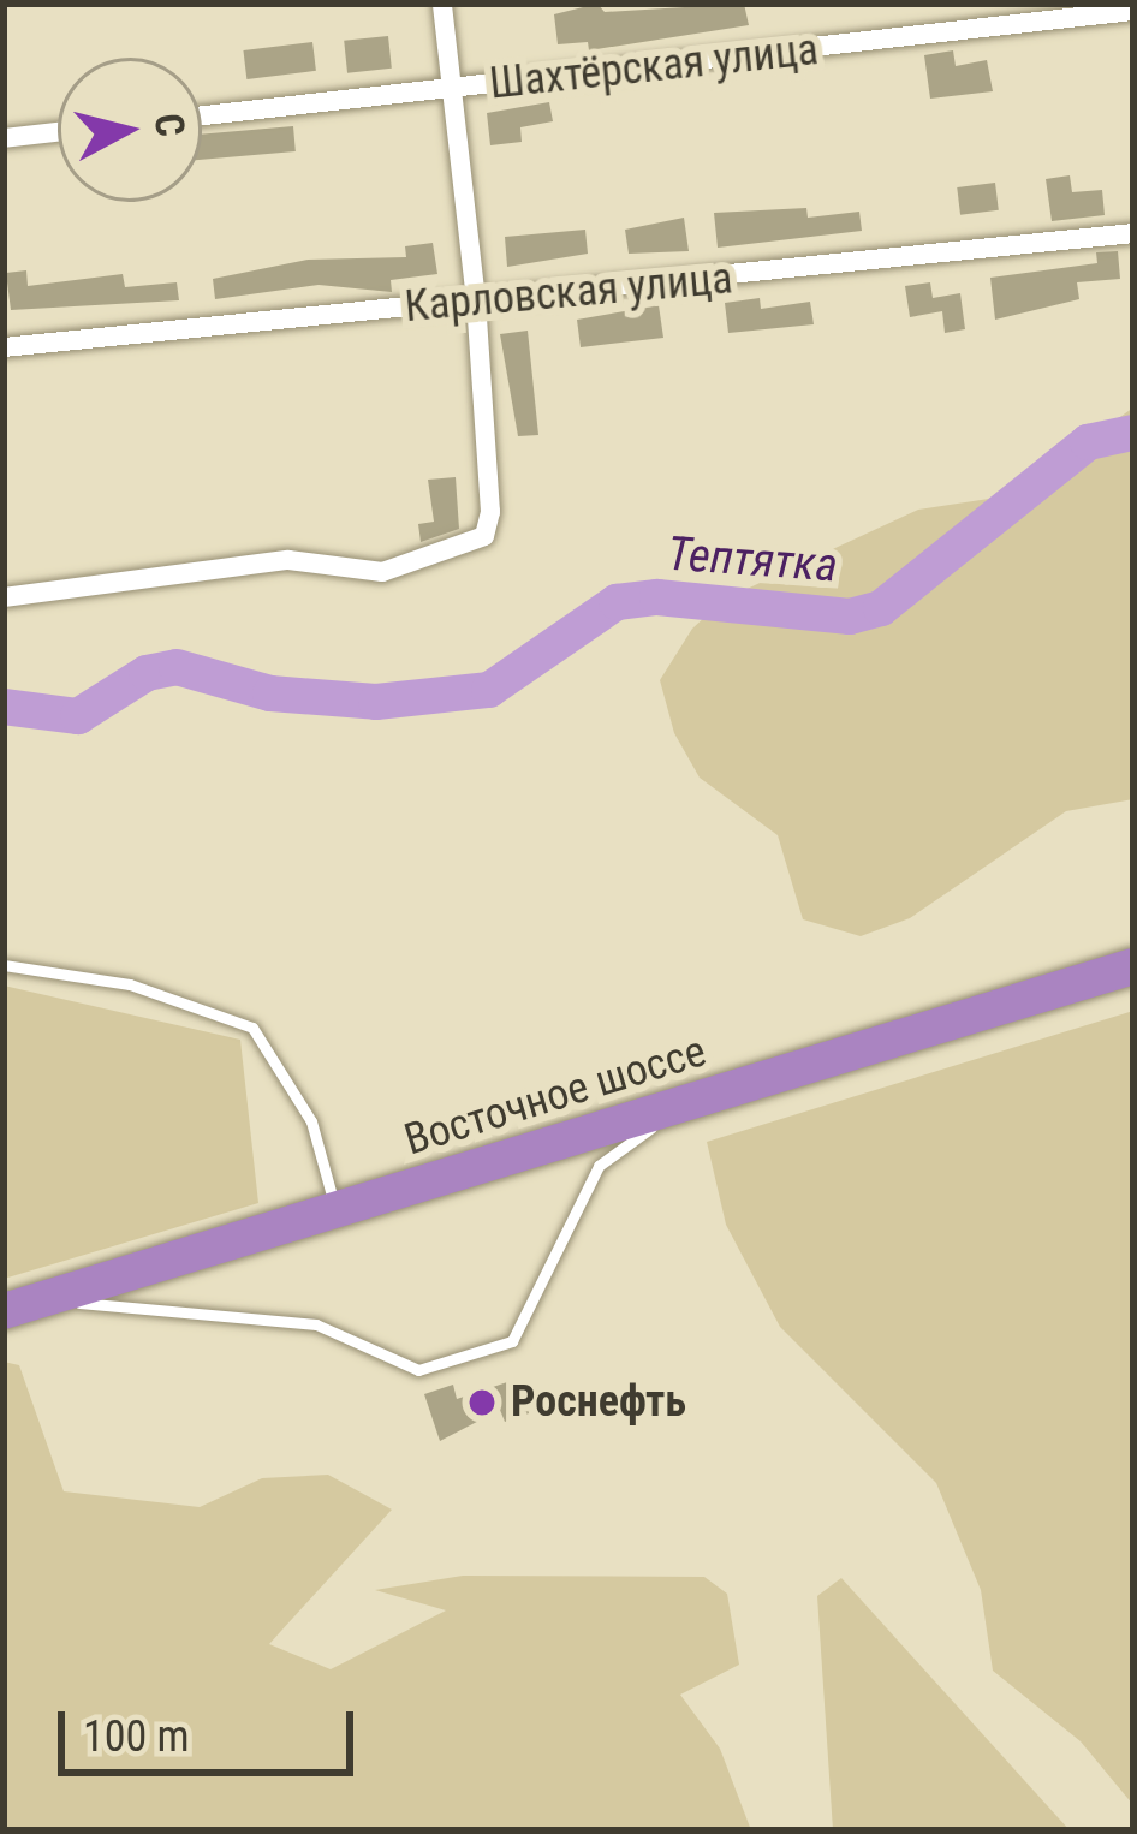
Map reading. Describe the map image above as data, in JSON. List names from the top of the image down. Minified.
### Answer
{"streets":{"highway":["Восточное шоссе"],"street":["Шахтёрская улица","Карловская улица"]},"water":["Тептятка"],"places":["Роснефть"],"scale_bar":"100 m","north":"right"}
